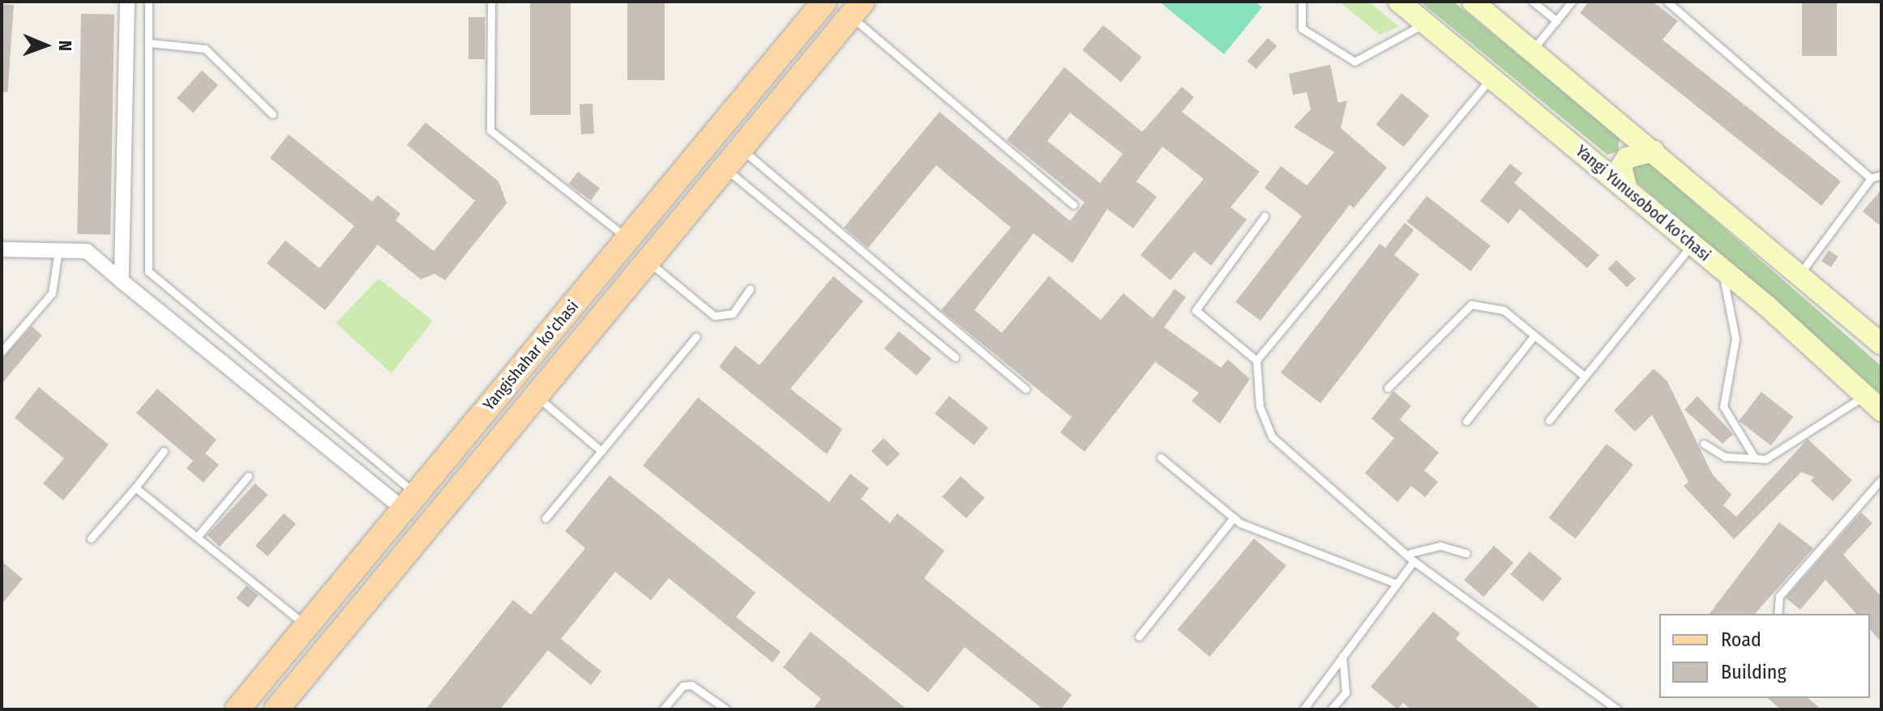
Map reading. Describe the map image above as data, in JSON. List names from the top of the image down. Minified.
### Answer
{"streets":{"main road":["Yangi Yunusobod ko'chasi","Yangishahar ko‘chasi"]},"legend":["Road","Building"],"north":"right"}
